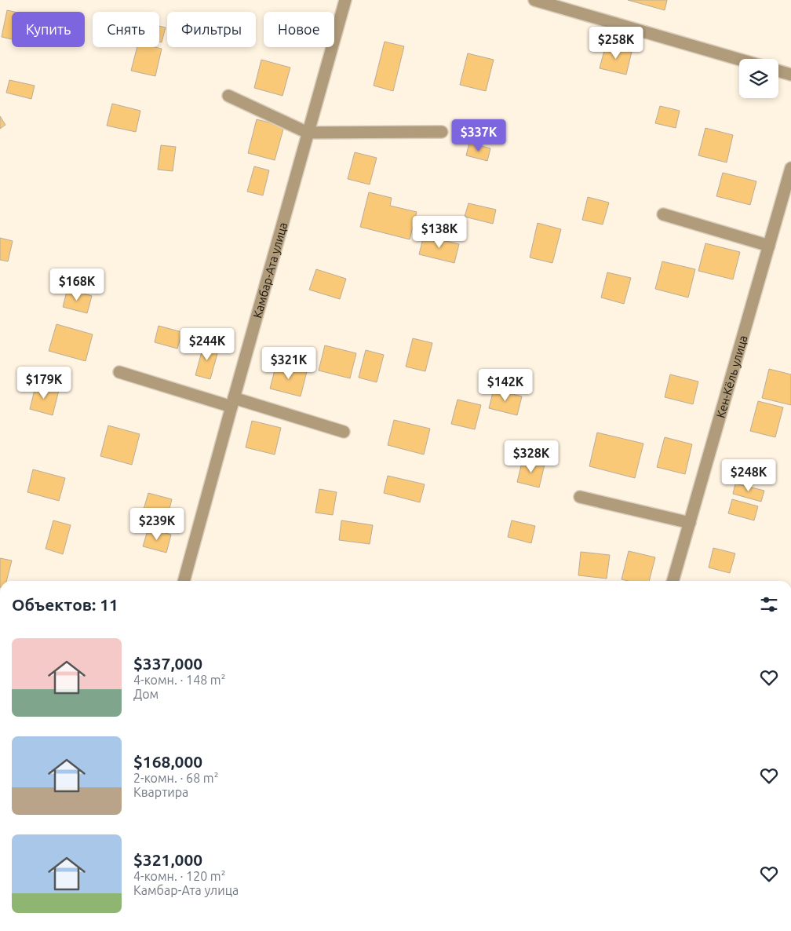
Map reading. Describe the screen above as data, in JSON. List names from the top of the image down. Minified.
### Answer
{"streets":{"street":["Камбар-Ата улица","Кен-Кёль улица"]},"page":{"chip":["Купить","Снять","Фильтры","Новое"],"price":["$258K","$337K","$138K","$168K","$244K","$321K","$179K","$142K","$328K","$248K","$239K"],"heading":"Объектов: 11","list":[{"name":"$337,000","note":"4-комн. · 148 m² · Дом"},{"name":"$168,000","note":"2-комн. · 68 m² · Квартира"},{"name":"$321,000","note":"4-комн. · 120 m² · Камбар-Ата улица"}]}}
